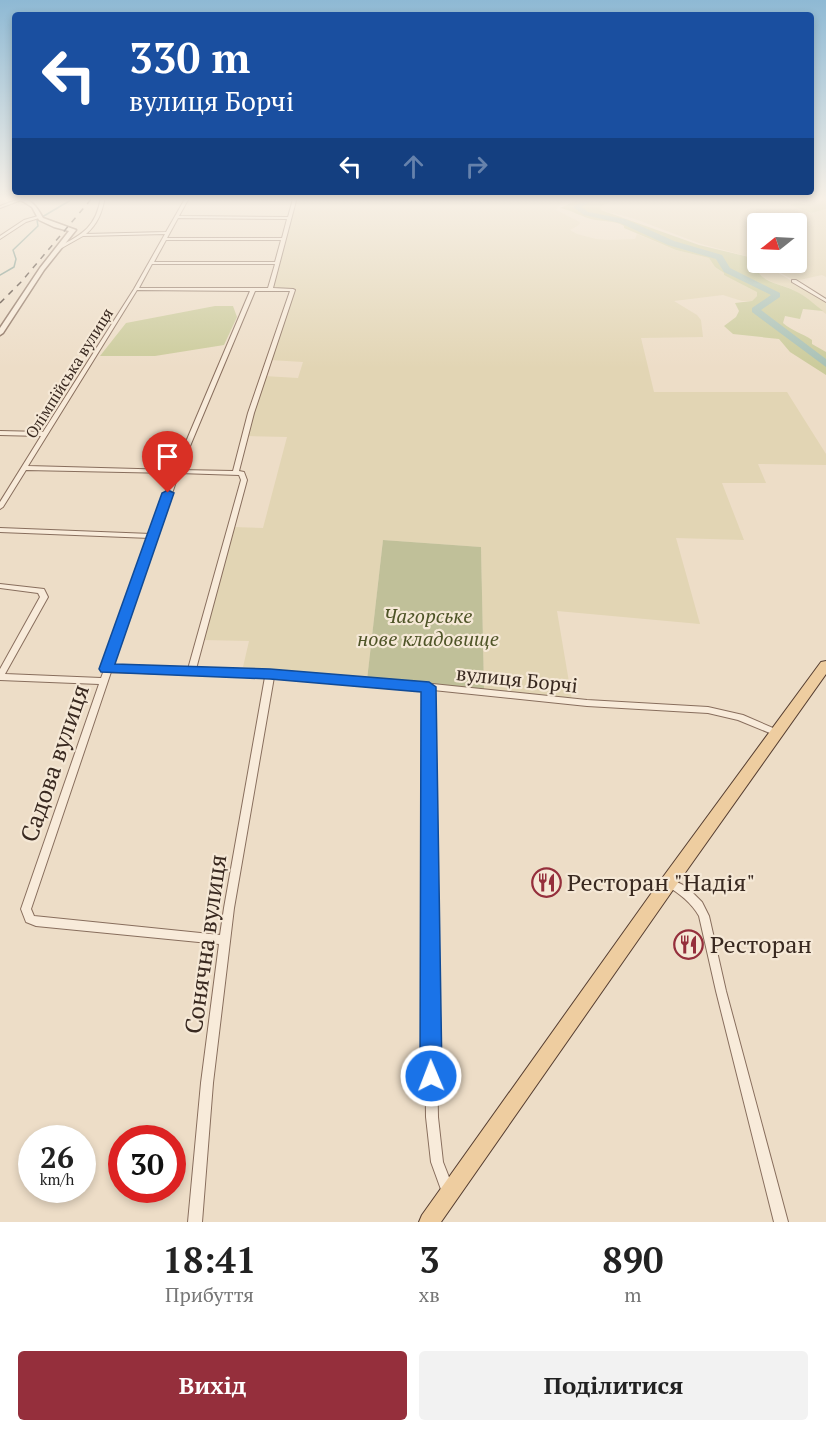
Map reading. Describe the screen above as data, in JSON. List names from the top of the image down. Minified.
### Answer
{"streets":{"street":["Олімпійська вулиця","вулиця Борчі","Садова вулиця","Сонячна вулиця"]},"crossings":[["вулиця Борчі","Садова вулиця"],["вулиця Борчі","Сонячна вулиця"],["Садова вулиця","Сонячна вулиця"]],"parks":["Чагорське нове кладовище"],"places":{"restaurant":["Ресторан \"Надія\"","Ресторан"]},"north":"left","page":{"turn":["330 m","вулиця Борчі"],"speed":"26 km/h","limit":"30","eta":["18:41","Прибуття","3","хв","890","m"],"buttons":["Вихід","Поділитися"]}}
